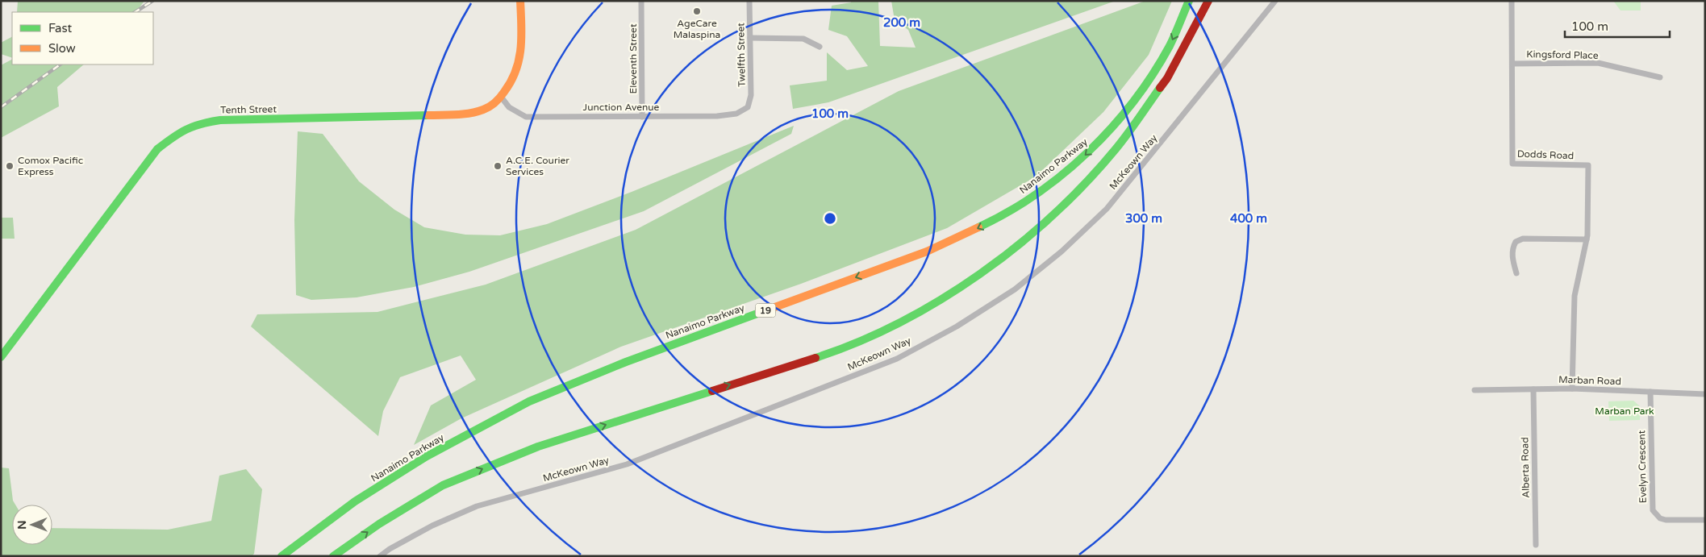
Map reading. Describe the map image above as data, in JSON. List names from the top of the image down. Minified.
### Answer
{"streets":{"main road":["Tenth Street","Nanaimo Parkway","19"],"street":["Twelfth Street","Kingsford Place","Eleventh Street","Junction Avenue","Dodds Road","McKeown Way","Marban Road","Evelyn Crescent","Alberta Road"]},"crossings":[["Twelfth Street","Junction Avenue"],["Kingsford Place","Dodds Road"],["Eleventh Street","Junction Avenue"],["Junction Avenue","Tenth Street"],["Dodds Road","Marban Road"],["Marban Road","Evelyn Crescent"],["Marban Road","Alberta Road"]],"parks":["Marban Park"],"places":["AgeCare Malaspina","Comox Pacific Express","A.C.E. Courier Services"],"legend":["Fast","Slow"],"scale_bar":"100 m","north":"left","rings":["200 m","100 m","300 m","400 m"]}
